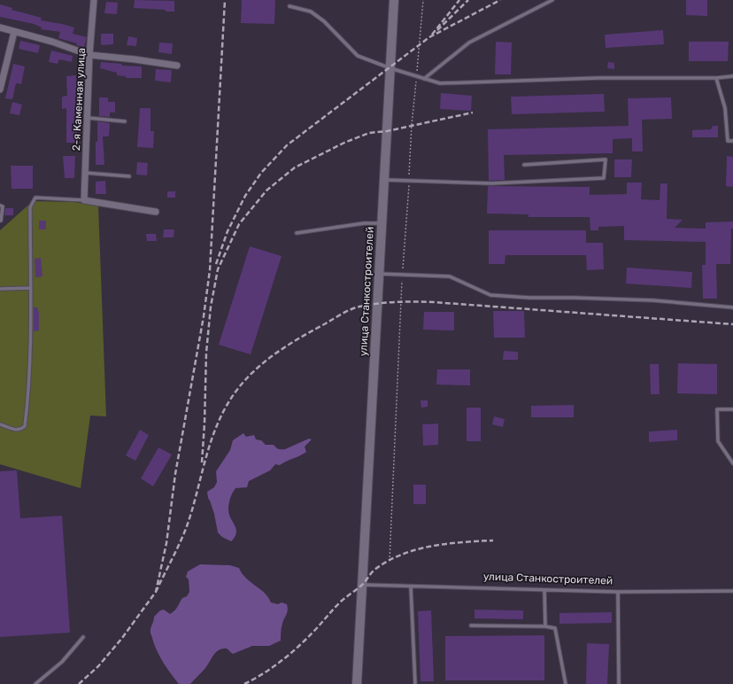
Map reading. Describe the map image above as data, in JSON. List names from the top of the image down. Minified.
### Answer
{"streets":{"main road":["улица Станкостроителей"],"street":["2-я Каменная улица"]}}
